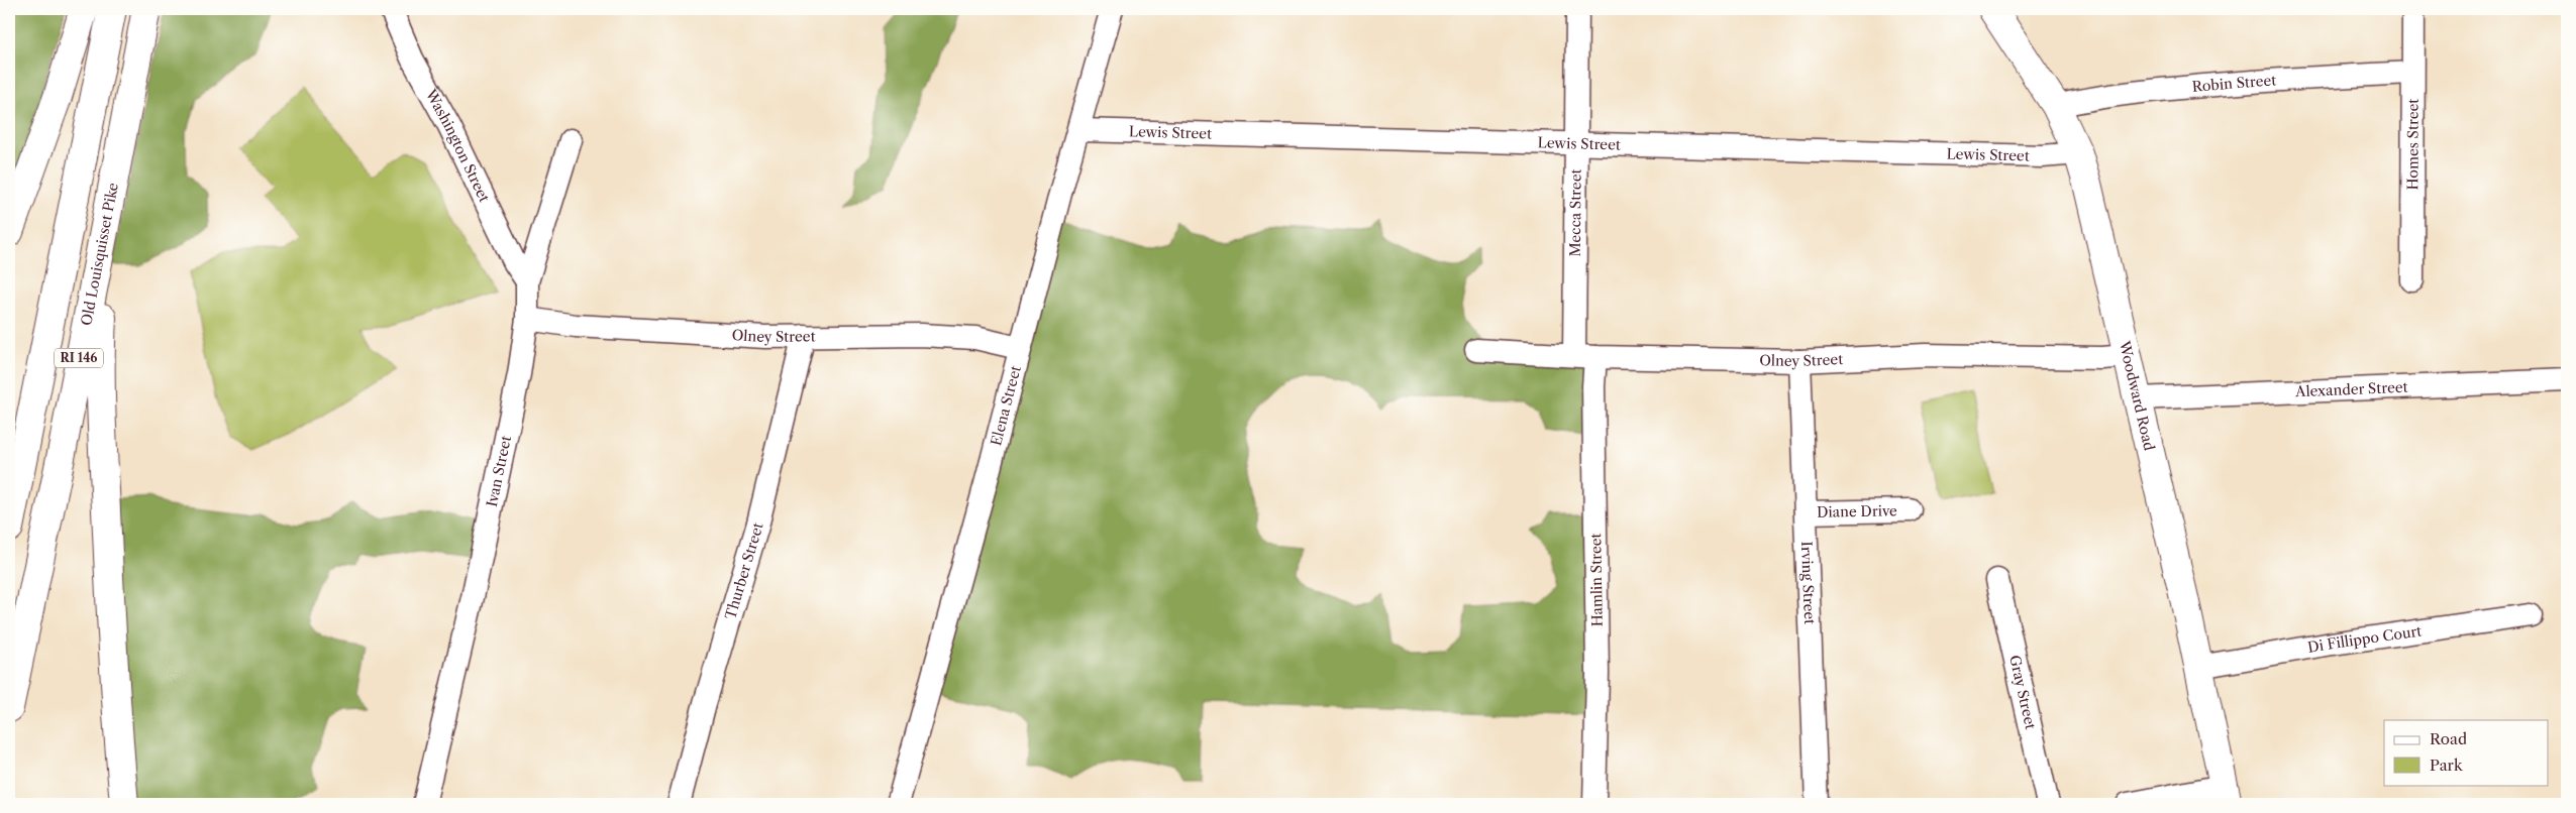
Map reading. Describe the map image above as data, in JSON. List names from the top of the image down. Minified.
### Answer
{"streets":{"main road":["Old Louisquisset Pike","RI 146","Woodward Road"],"street":["Robin Street","Lewis Street","Homes Street","Washington Street","Mecca Street","Olney Street","Alexander Street","Elena Street","Ivan Street","Diane Drive","Thurber Street","Hamlin Street","Irving Street","Di Fillippo Court","Gray Street"]},"crossings":[["Robin Street","Homes Street"],["Robin Street","Woodward Road"],["Lewis Street","Mecca Street"],["Lewis Street","Woodward Road"],["Lewis Street","Elena Street"],["Washington Street","Ivan Street"],["Mecca Street","Olney Street"],["Mecca Street","Hamlin Street"],["Olney Street","Woodward Road"],["Olney Street","Elena Street"],["Olney Street","Ivan Street"],["Olney Street","Thurber Street"],["Olney Street","Hamlin Street"],["Olney Street","Irving Street"],["Alexander Street","Woodward Road"],["Woodward Road","Di Fillippo Court"],["Diane Drive","Irving Street"]],"legend":["Road","Park"]}
